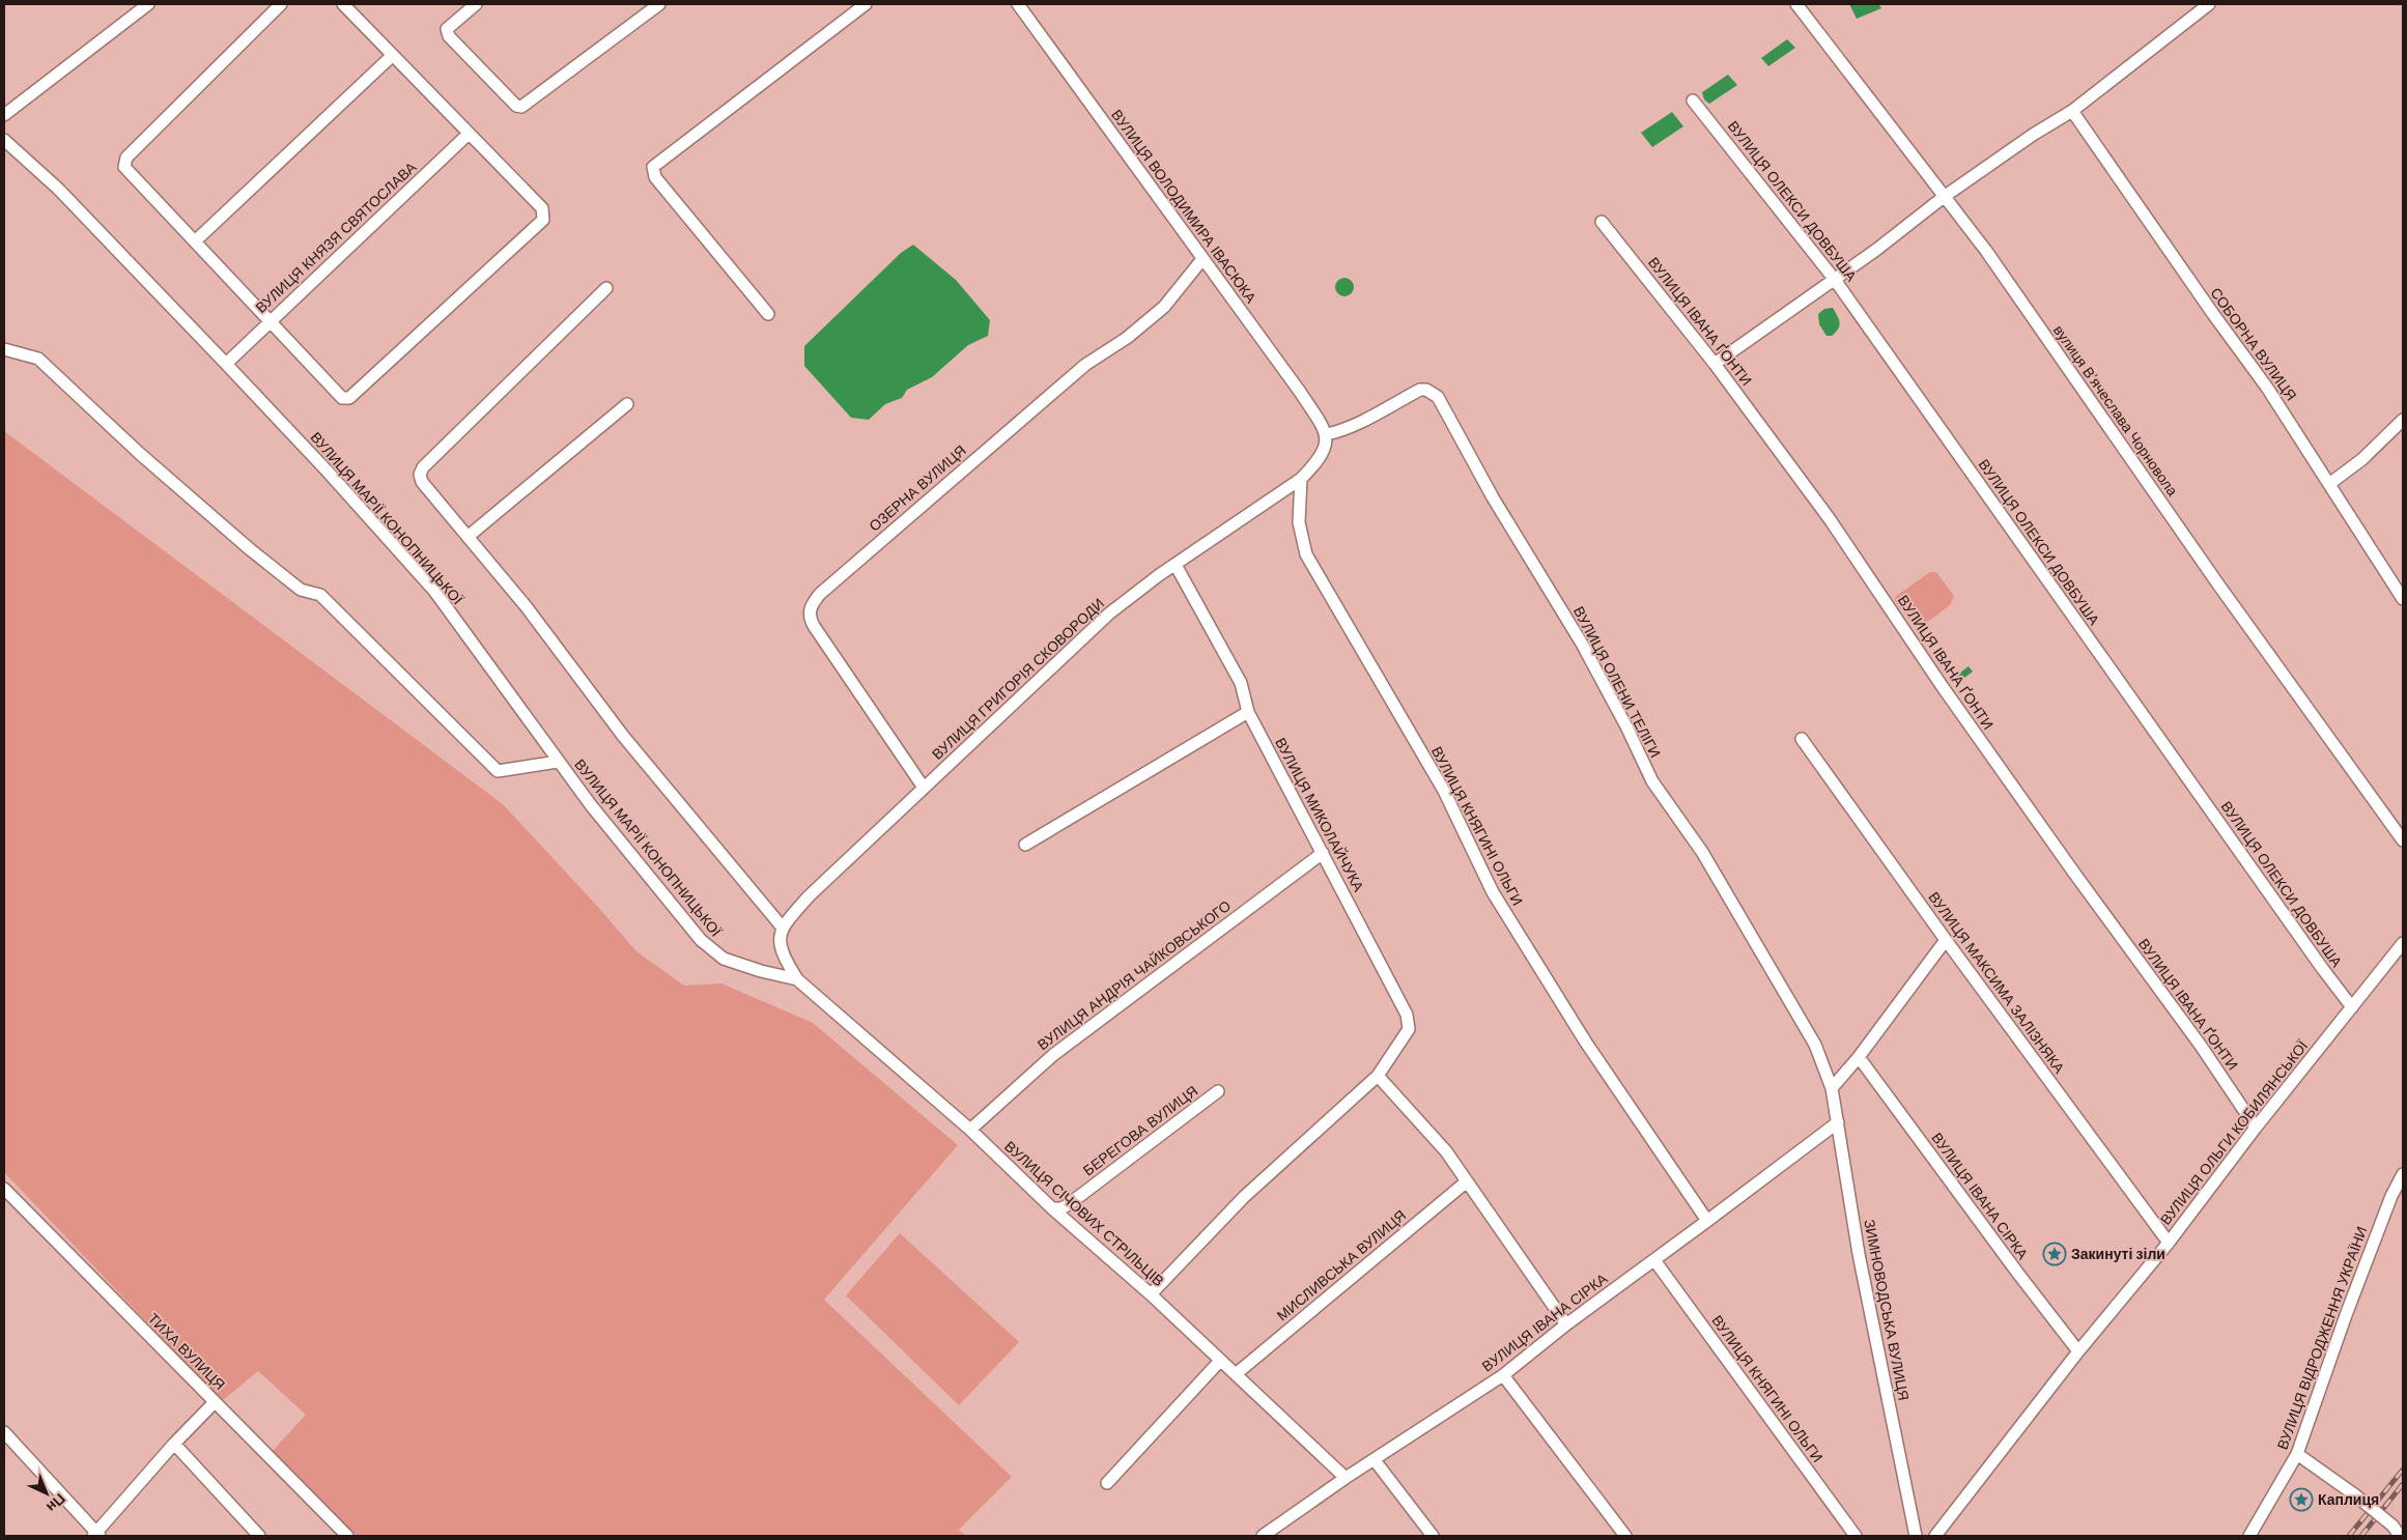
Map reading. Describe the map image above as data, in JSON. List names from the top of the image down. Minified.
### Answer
{"streets":{"street":["ВУЛИЦЯ ОЛЕКСИ ДОВБУША","ВУЛИЦЯ ВОЛОДИМИРА ІВАСЮКА","ВУЛИЦЯ КНЯЗЯ СВЯТОСЛАВА","ВУЛИЦЯ ІВАНА ҐОНТИ","СОБОРНА ВУЛИЦЯ","вулиця Вʼячеслава Чорновола","ОЗЕРНА ВУЛИЦЯ","ВУЛИЦЯ МАРІЇ КОНОПНИЦЬКОЇ","ВУЛИЦЯ ГРИГОРІЯ СКОВОРОДИ","ВУЛИЦЯ ОЛЕНИ ТЕЛІГИ","ВУЛИЦЯ МИКОЛАЙЧУКА","ВУЛИЦЯ КНЯГИНІ ОЛЬГИ","ВУЛИЦЯ АНДРІЯ ЧАЙКОВСЬКОГО","ВУЛИЦЯ МАКСИМА ЗАЛІЗНЯКА","БЕРЕГОВА ВУЛИЦЯ","ВУЛИЦЯ ОЛЬГИ КОБИЛЯНСЬКОЇ","ВУЛИЦЯ ІВАНА СІРКА","ВУЛИЦЯ СІЧОВИХ СТРІЛЬЦІВ","МИСЛИВСЬКА ВУЛИЦЯ","ЗИМНОВОДСЬКА ВУЛИЦЯ","ВУЛИЦЯ ВІДРОДЖЕННЯ УКРАЇНИ","ТИХА ВУЛИЦЯ"]},"crossings":[["ВУЛИЦЯ ОЛЕКСИ ДОВБУША","ВУЛИЦЯ ОЛЬГИ КОБИЛЯНСЬКОЇ"],["ВУЛИЦЯ ВОЛОДИМИРА ІВАСЮКА","ОЗЕРНА ВУЛИЦЯ"],["ВУЛИЦЯ ВОЛОДИМИРА ІВАСЮКА","ВУЛИЦЯ ГРИГОРІЯ СКОВОРОДИ"],["ВУЛИЦЯ ВОЛОДИМИРА ІВАСЮКА","ВУЛИЦЯ ОЛЕНИ ТЕЛІГИ"],["ВУЛИЦЯ КНЯЗЯ СВЯТОСЛАВА","ВУЛИЦЯ МАРІЇ КОНОПНИЦЬКОЇ"],["ВУЛИЦЯ ІВАНА ҐОНТИ","ВУЛИЦЯ ОЛЬГИ КОБИЛЯНСЬКОЇ"],["ОЗЕРНА ВУЛИЦЯ","ВУЛИЦЯ ГРИГОРІЯ СКОВОРОДИ"],["ВУЛИЦЯ МАРІЇ КОНОПНИЦЬКОЇ","ВУЛИЦЯ СІЧОВИХ СТРІЛЬЦІВ"],["ВУЛИЦЯ ГРИГОРІЯ СКОВОРОДИ","ВУЛИЦЯ ОЛЕНИ ТЕЛІГИ"],["ВУЛИЦЯ ГРИГОРІЯ СКОВОРОДИ","ВУЛИЦЯ МИКОЛАЙЧУКА"],["ВУЛИЦЯ ГРИГОРІЯ СКОВОРОДИ","ВУЛИЦЯ КНЯГИНІ ОЛЬГИ"],["ВУЛИЦЯ ОЛЕНИ ТЕЛІГИ","ЗИМНОВОДСЬКА ВУЛИЦЯ"],["ВУЛИЦЯ МИКОЛАЙЧУКА","ВУЛИЦЯ АНДРІЯ ЧАЙКОВСЬКОГО"],["ВУЛИЦЯ МИКОЛАЙЧУКА","ВУЛИЦЯ СІЧОВИХ СТРІЛЬЦІВ"],["ВУЛИЦЯ КНЯГИНІ ОЛЬГИ","ВУЛИЦЯ ІВАНА СІРКА"],["ВУЛИЦЯ АНДРІЯ ЧАЙКОВСЬКОГО","ВУЛИЦЯ СІЧОВИХ СТРІЛЬЦІВ"],["ВУЛИЦЯ МАКСИМА ЗАЛІЗНЯКА","ВУЛИЦЯ ОЛЬГИ КОБИЛЯНСЬКОЇ"],["БЕРЕГОВА ВУЛИЦЯ","ВУЛИЦЯ СІЧОВИХ СТРІЛЬЦІВ"],["ВУЛИЦЯ ОЛЬГИ КОБИЛЯНСЬКОЇ","ВУЛИЦЯ ІВАНА СІРКА"],["ВУЛИЦЯ ІВАНА СІРКА","ВУЛИЦЯ СІЧОВИХ СТРІЛЬЦІВ"],["ВУЛИЦЯ ІВАНА СІРКА","ЗИМНОВОДСЬКА ВУЛИЦЯ"],["ВУЛИЦЯ СІЧОВИХ СТРІЛЬЦІВ","МИСЛИВСЬКА ВУЛИЦЯ"]],"places":{"place":["Закинуті зіли","Каплиця"]},"north":"bottom right"}
